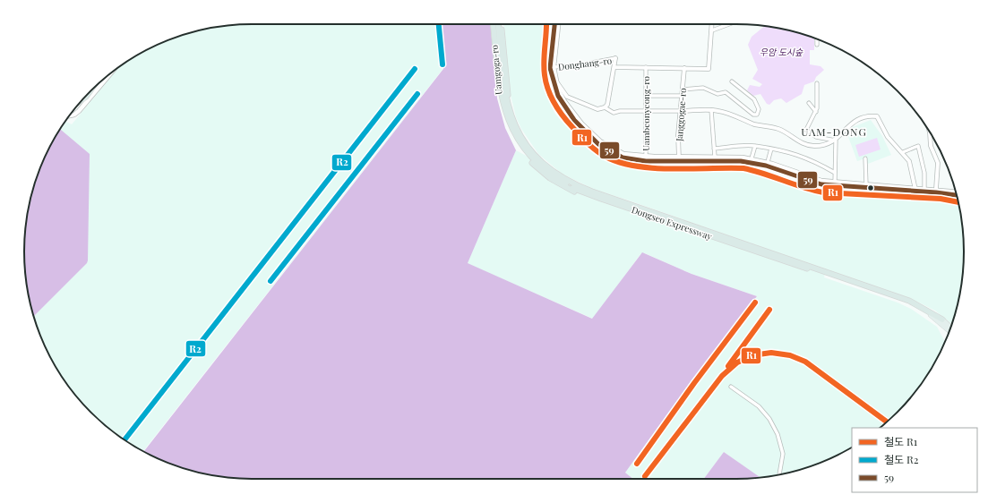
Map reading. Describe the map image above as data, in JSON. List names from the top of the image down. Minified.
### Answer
{"streets":{"highway":["Uamgoga-ro","Dongseo Expressway"],"street":["Donghang-ro","Uambeonyeong-ro","Janggogae-ro"]},"crossings":[["Uamgoga-ro","Dongseo Expressway"]],"districts":["UAM-DONG"],"parks":["우암 도시숲"],"lines":["rail line R1","rail line R2","transit line 59"],"legend":["철도 R1","철도 R2","59"]}
